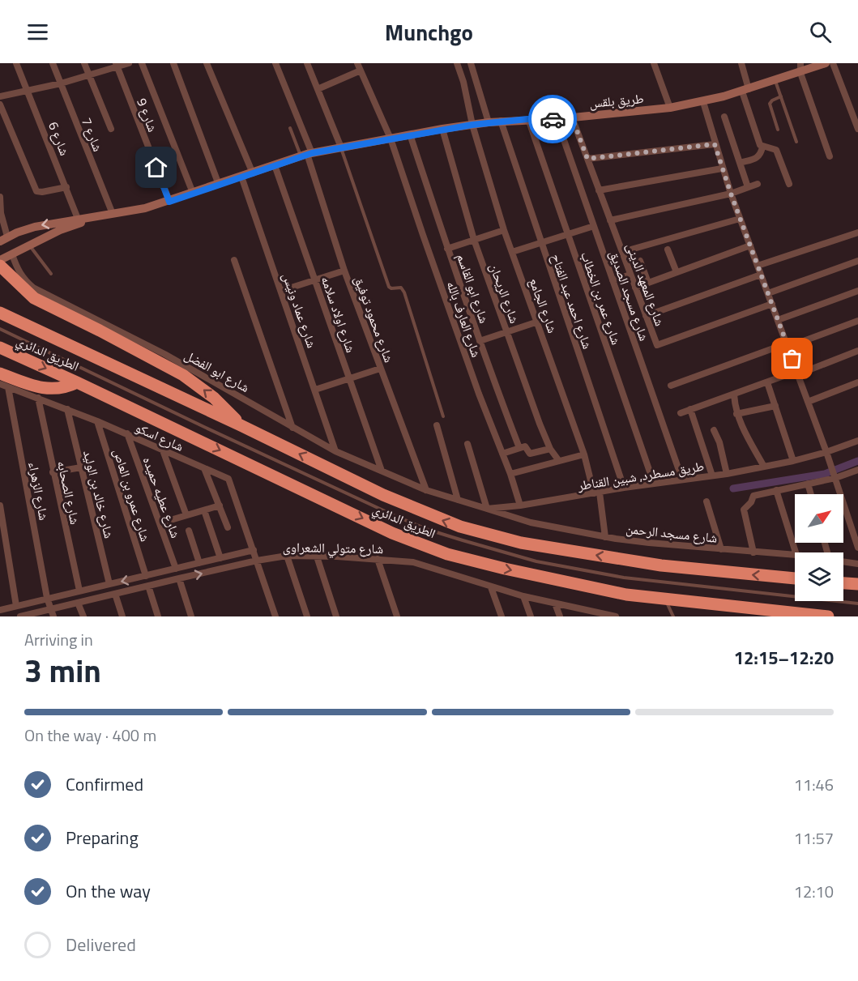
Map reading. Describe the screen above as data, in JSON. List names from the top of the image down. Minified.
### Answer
{"streets":{"highway":["الطريق الدائري"],"main road":["طريق بلقس"],"street":["شارع 9","شارع 7","شارع 6","شارع المعهد الدينى","شارع ابو القاسم","شارع الريحان","شارع مسجد الصديق","شارع عمر بن الخطاب","شارع احمد عبد الفتاح","شارع الجامع","شارع عماد ونيس","شارع اولاد سلامه","شارع محمود توفيق","شارع العارف بالله","شارع ابو الفضل","شارع اسكو","طريق مسطرد, شبين القناطر","شارع الزهراء","شارع الصحابه","شارع خالد بن الوليد","شارع عمرو بن العاص","شارع عطيه حميده","شارع مسجد الرحمن","شارع متولي الشعراوى"]},"crossings":[["طريق بلقس","شارع 9"],["طريق بلقس","شارع 7"],["طريق بلقس","شارع 6"],["طريق بلقس","شارع المعهد الدينى"],["طريق بلقس","شارع ابو القاسم"],["طريق بلقس","شارع الريحان"],["طريق بلقس","شارع مسجد الصديق"],["طريق بلقس","شارع عمر بن الخطاب"],["طريق بلقس","شارع احمد عبد الفتاح"],["طريق بلقس","شارع الجامع"],["طريق بلقس","شارع عماد ونيس"],["طريق بلقس","شارع اولاد سلامه"],["طريق بلقس","شارع محمود توفيق"],["طريق بلقس","شارع العارف بالله"],["شارع مسجد الصديق","طريق مسطرد, شبين القناطر"],["شارع عمر بن الخطاب","طريق مسطرد, شبين القناطر"],["شارع احمد عبد الفتاح","طريق مسطرد, شبين القناطر"],["شارع الجامع","طريق مسطرد, شبين القناطر"],["شارع الجامع","شارع مسجد الرحمن"],["شارع عماد ونيس","شارع ابو الفضل"],["شارع اولاد سلامه","شارع ابو الفضل"],["شارع محمود توفيق","شارع ابو الفضل"],["شارع محمود توفيق","طريق مسطرد, شبين القناطر"],["شارع العارف بالله","طريق مسطرد, شبين القناطر"],["شارع ابو الفضل","طريق مسطرد, شبين القناطر"],["شارع اسكو","شارع الزهراء"],["شارع اسكو","شارع الصحابه"],["شارع اسكو","شارع خالد بن الوليد"],["شارع اسكو","شارع عمرو بن العاص"],["شارع اسكو","شارع عطيه حميده"],["شارع اسكو","شارع متولي الشعراوى"],["طريق مسطرد, شبين القناطر","شارع مسجد الرحمن"],["شارع الزهراء","شارع متولي الشعراوى"]],"north":"top right","page":{"header":"Munchgo","heading":["3 min","Arriving in","12:15–12:20"],"bar":"On the way · 400 m","list":[["Confirmed","11:46"],["Preparing","11:57"],["On the way","12:10"],"Delivered"]}}
